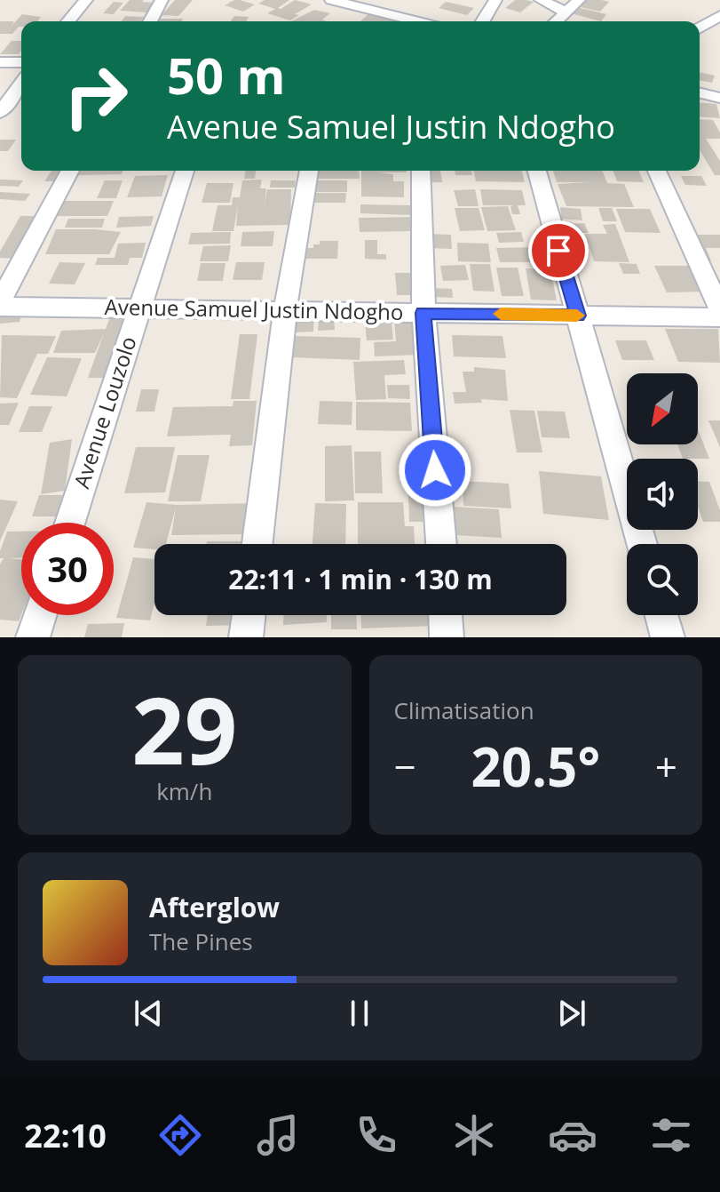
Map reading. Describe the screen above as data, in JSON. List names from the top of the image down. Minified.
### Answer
{"streets":{"street":["Avenue Samuel Justin Ndogho","Avenue Louzolo"]},"crossings":[["Avenue Samuel Justin Ndogho","Avenue Louzolo"]],"north":"bottom left","page":{"turn":["50 m","Avenue Samuel Justin Ndogho"],"limit":"30","trip":"22:11 · 1 min · 130 m","tile":[["29","km/h"],"Climatisation"],"heat":["−","20.5°","+"],"song":["Afterglow","The Pines"],"tabs":"22:10"}}
